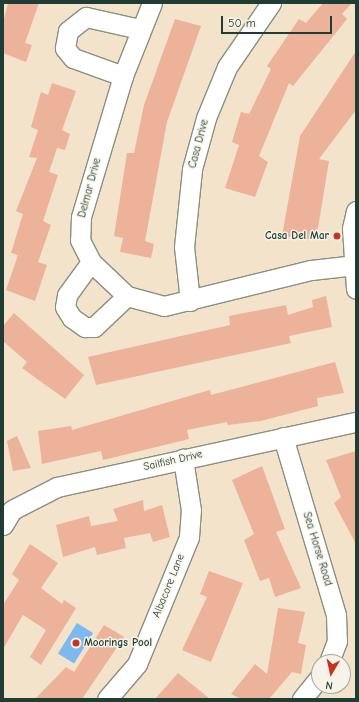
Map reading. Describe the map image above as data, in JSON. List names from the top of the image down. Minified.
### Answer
{"streets":{"street":["Casa Drive","Delmar Drive","Sailfish Drive","Sea Horse Road","Albacore Lane"]},"crossings":[["Casa Drive","Delmar Drive"],["Sailfish Drive","Sea Horse Road"],["Sailfish Drive","Albacore Lane"]],"places":["Casa Del Mar","Moorings Pool"],"scale_bar":"50 m","north":"bottom"}
